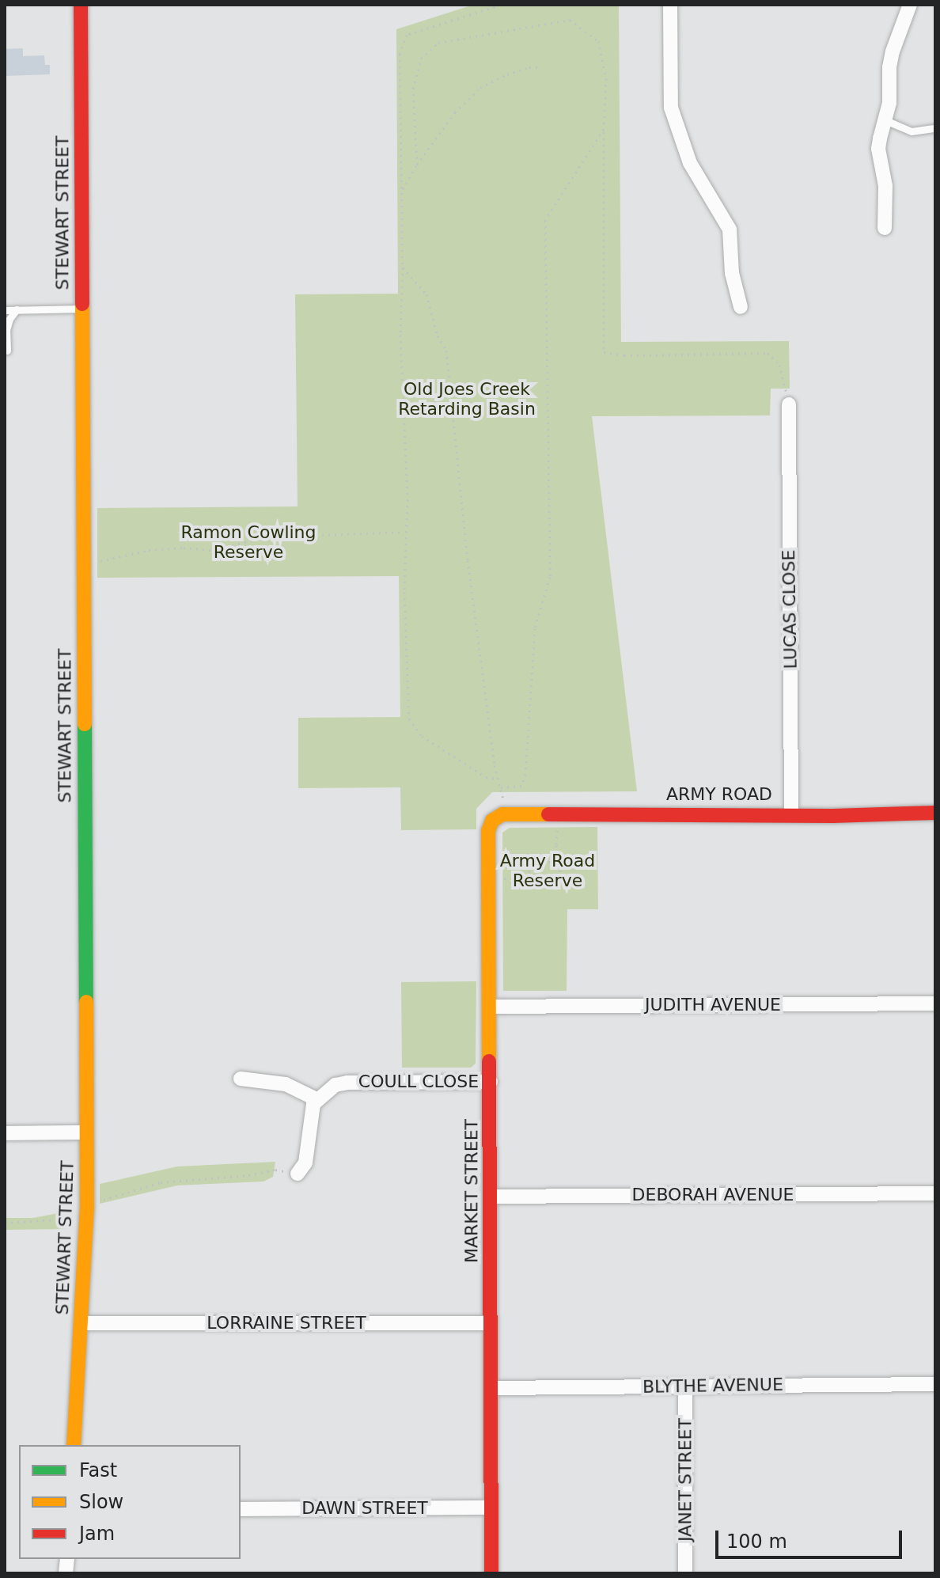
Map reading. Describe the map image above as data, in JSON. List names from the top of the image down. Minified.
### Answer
{"streets":{"street":["STEWART STREET","LUCAS CLOSE","ARMY ROAD","JUDITH AVENUE","COULL CLOSE","MARKET STREET","DEBORAH AVENUE","LORRAINE STREET","BLYTHE AVENUE","JANET STREET","DAWN STREET"]},"crossings":[["STEWART STREET","LORRAINE STREET"],["LUCAS CLOSE","ARMY ROAD"],["ARMY ROAD","MARKET STREET"],["JUDITH AVENUE","MARKET STREET"],["COULL CLOSE","MARKET STREET"],["MARKET STREET","DEBORAH AVENUE"],["MARKET STREET","LORRAINE STREET"],["MARKET STREET","BLYTHE AVENUE"],["MARKET STREET","DAWN STREET"],["BLYTHE AVENUE","JANET STREET"]],"parks":["Old Joes Creek Retarding Basin","Ramon Cowling Reserve","Army Road Reserve"],"legend":["Fast","Slow","Jam"],"scale_bar":"100 m"}
